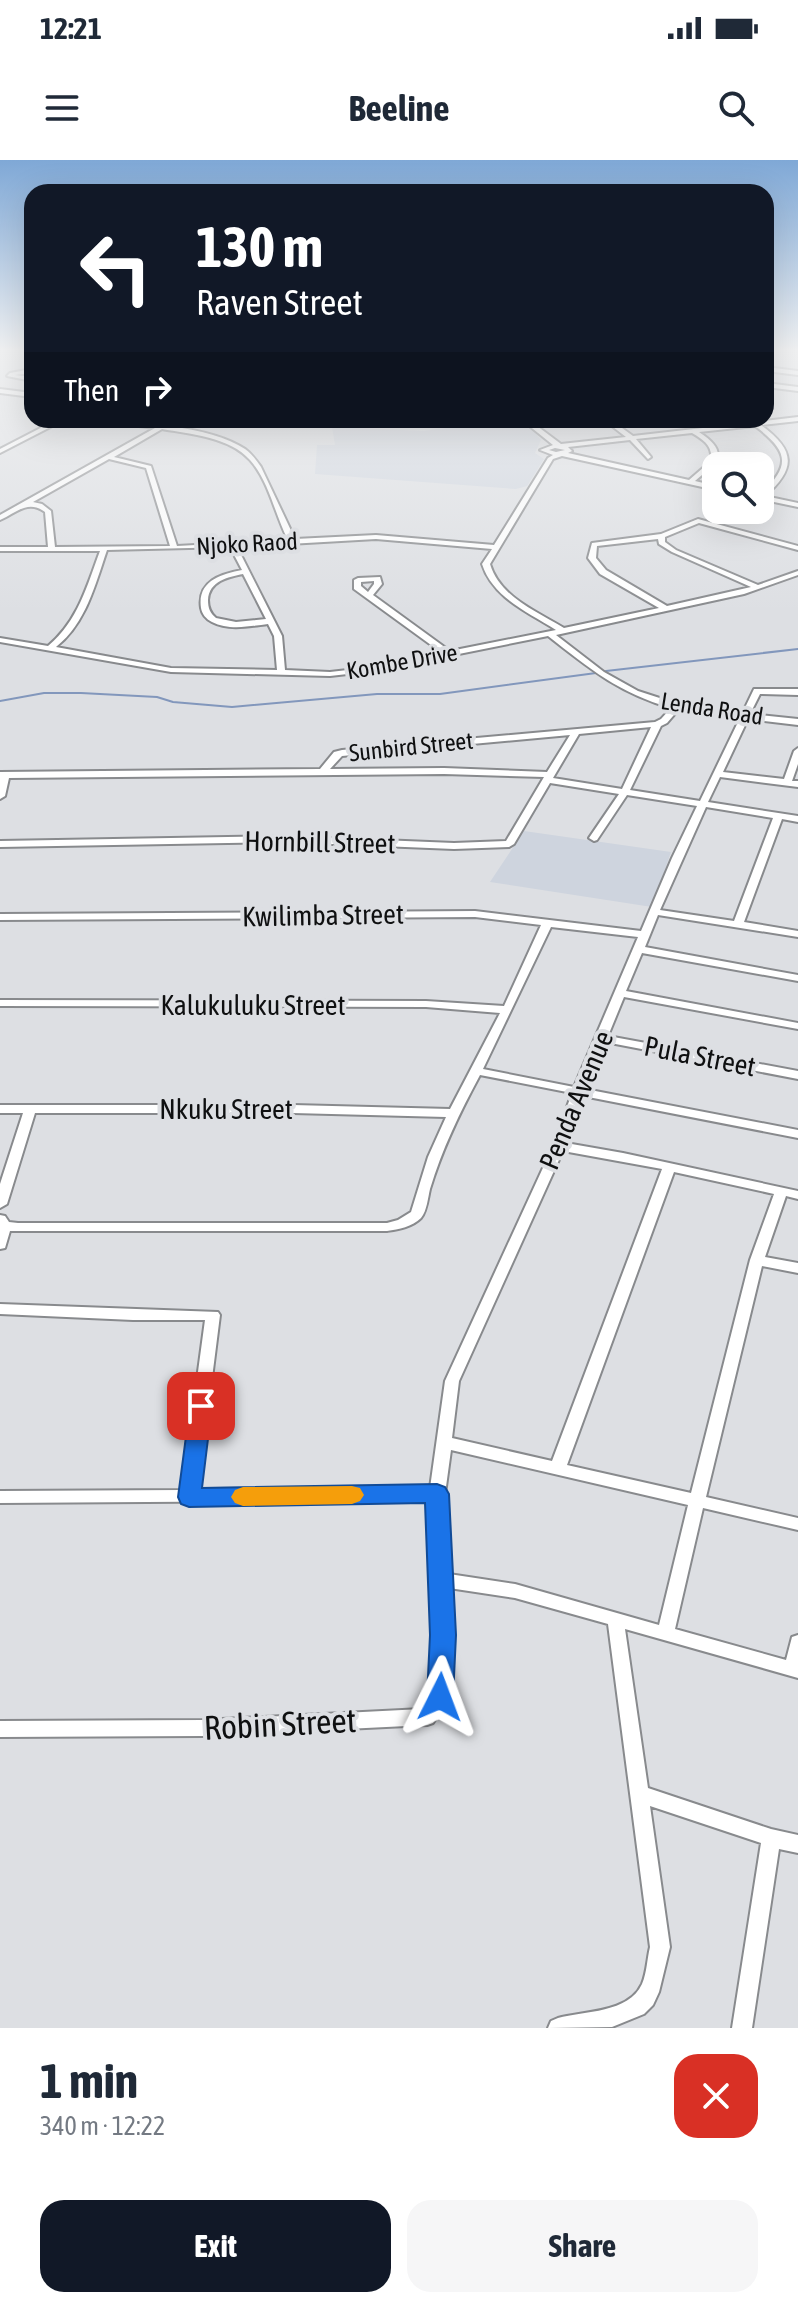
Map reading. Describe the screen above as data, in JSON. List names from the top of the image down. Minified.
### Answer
{"streets":{"street":["Njoko Raod","Kombe Drive","Lenda Road","Sunbird Street","Hornbill Street","Kwilimba Street","Kalukuluku Street","Pula Street","Penda Avenue","Nkuku Street","Robin Street"]},"crossings":[["Kombe Drive","Lenda Road"],["Lenda Road","Penda Avenue"],["Sunbird Street","Hornbill Street"],["Kwilimba Street","Penda Avenue"],["Pula Street","Penda Avenue"],["Penda Avenue","Robin Street"]],"page":{"status":"12:21","header":"Beeline","turn":["130 m","Raven Street"],"then":"Then","heading":["1 min","340 m · 12:22"],"buttons":["Exit","Share"]}}
